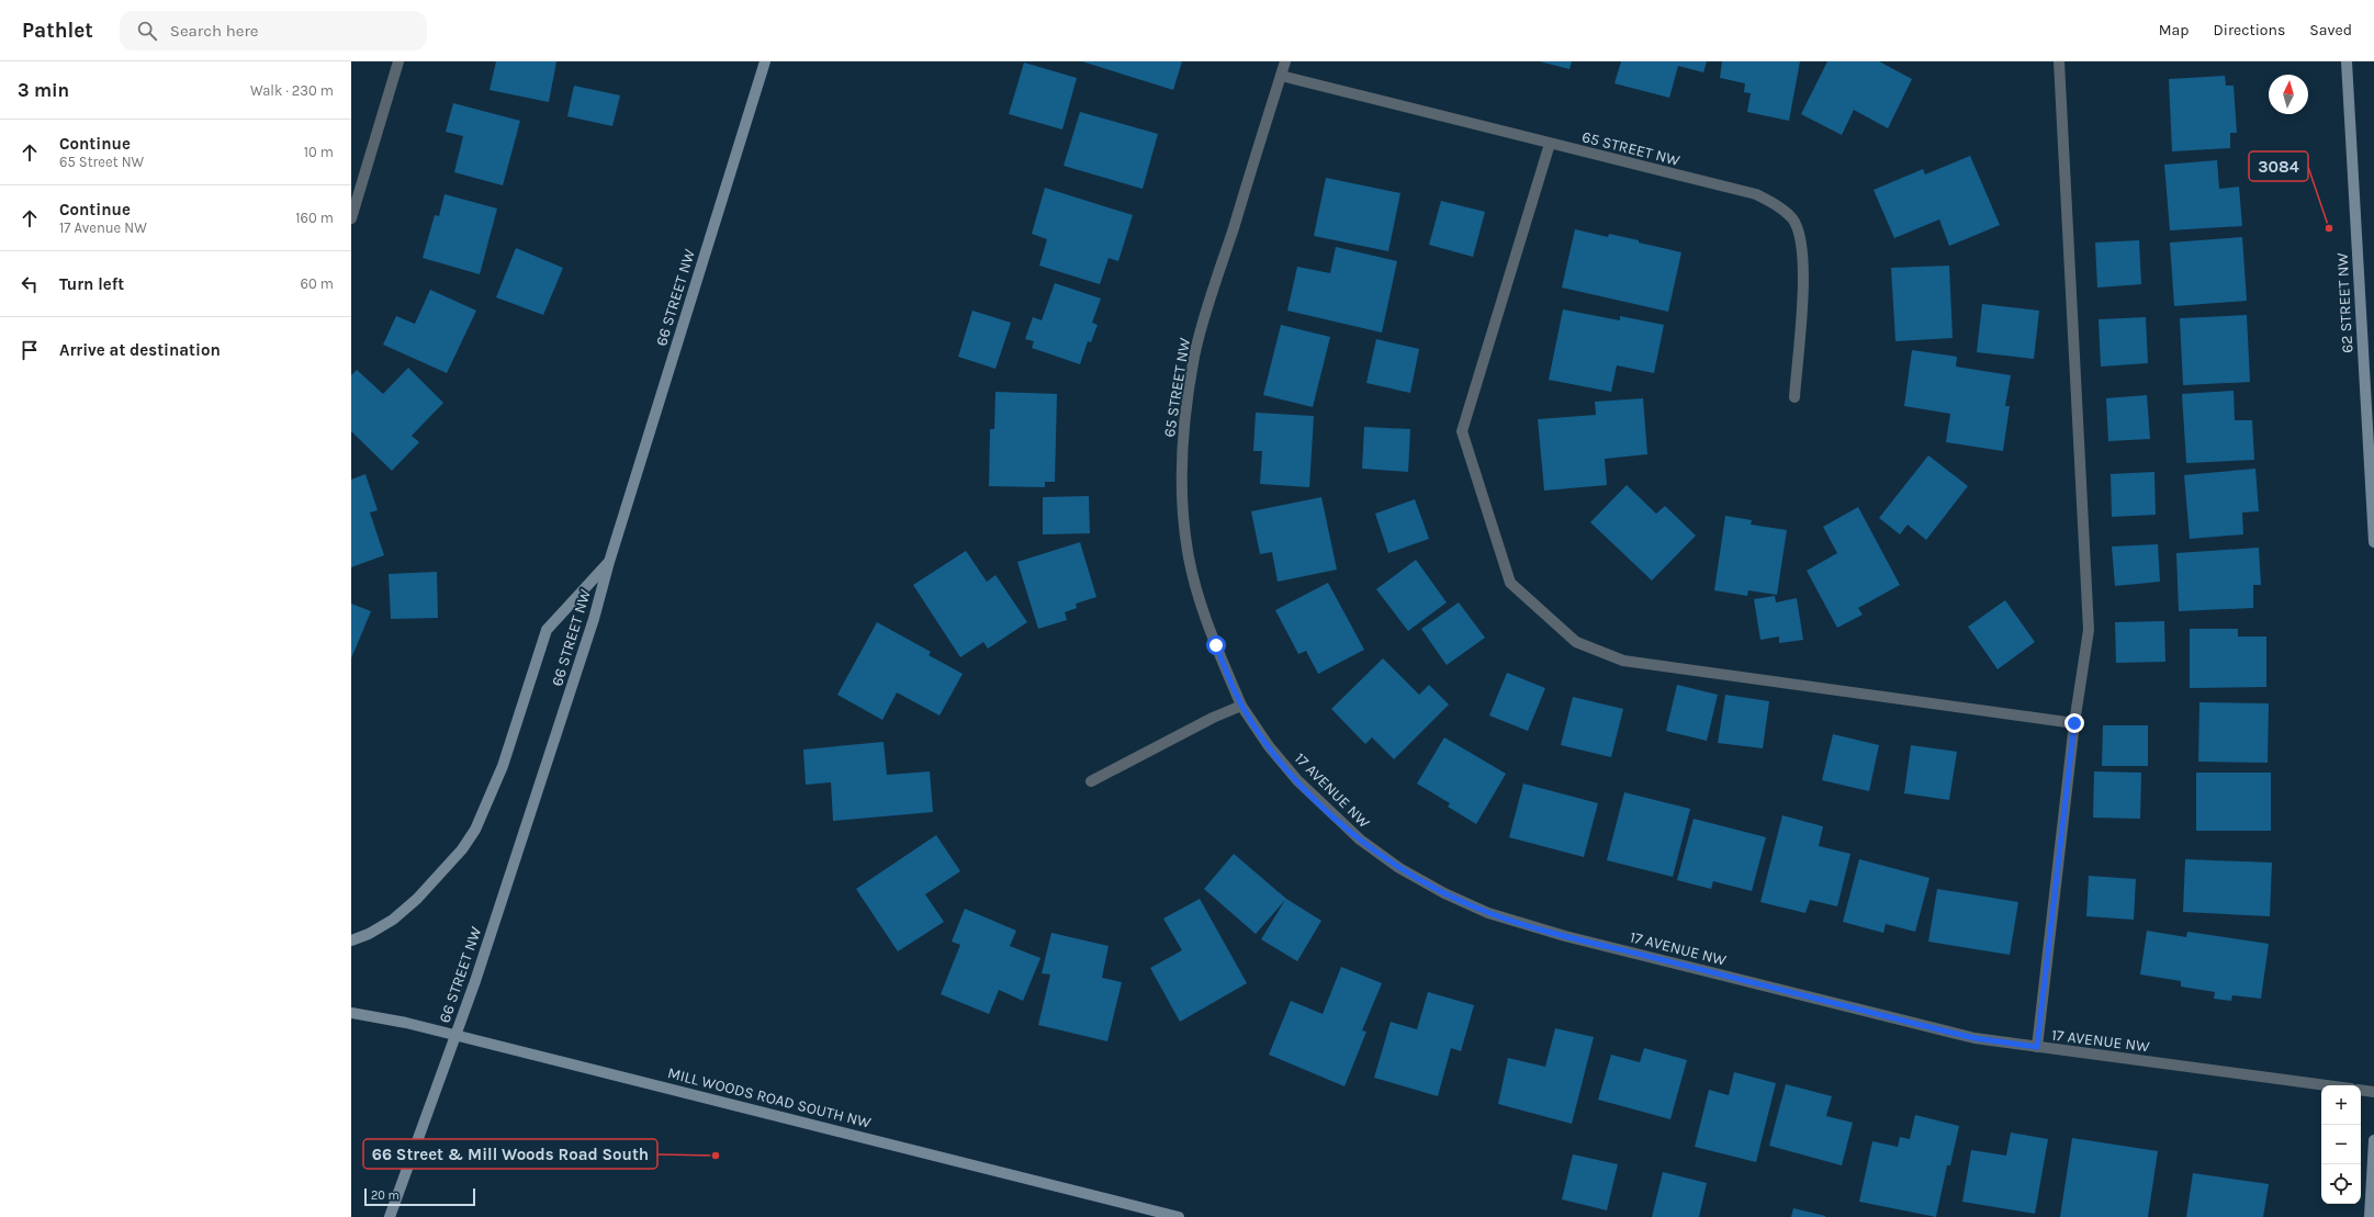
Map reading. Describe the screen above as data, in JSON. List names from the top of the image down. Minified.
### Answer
{"streets":{"main road":["66 STREET NW","62 STREET NW","MILL WOODS ROAD SOUTH NW"],"street":["65 STREET NW","17 AVENUE NW"]},"crossings":[["65 STREET NW","17 AVENUE NW"],["66 STREET NW","MILL WOODS ROAD SOUTH NW"]],"places":["3084","66 Street & Mill Woods Road South"],"scale_bar":"20 m","north":"top","page":{"header":"Pathlet","search":"Search here","nav":["Map","Directions","Saved"],"heading":["3 min","Walk · 230 m"],"list":[["Continue","65 Street NW","10 m"],["Continue","17 Avenue NW","160 m"],["Turn left","60 m"],"Arrive at destination"],"map_buttons":["+","−"],"scale":"20 m"}}
